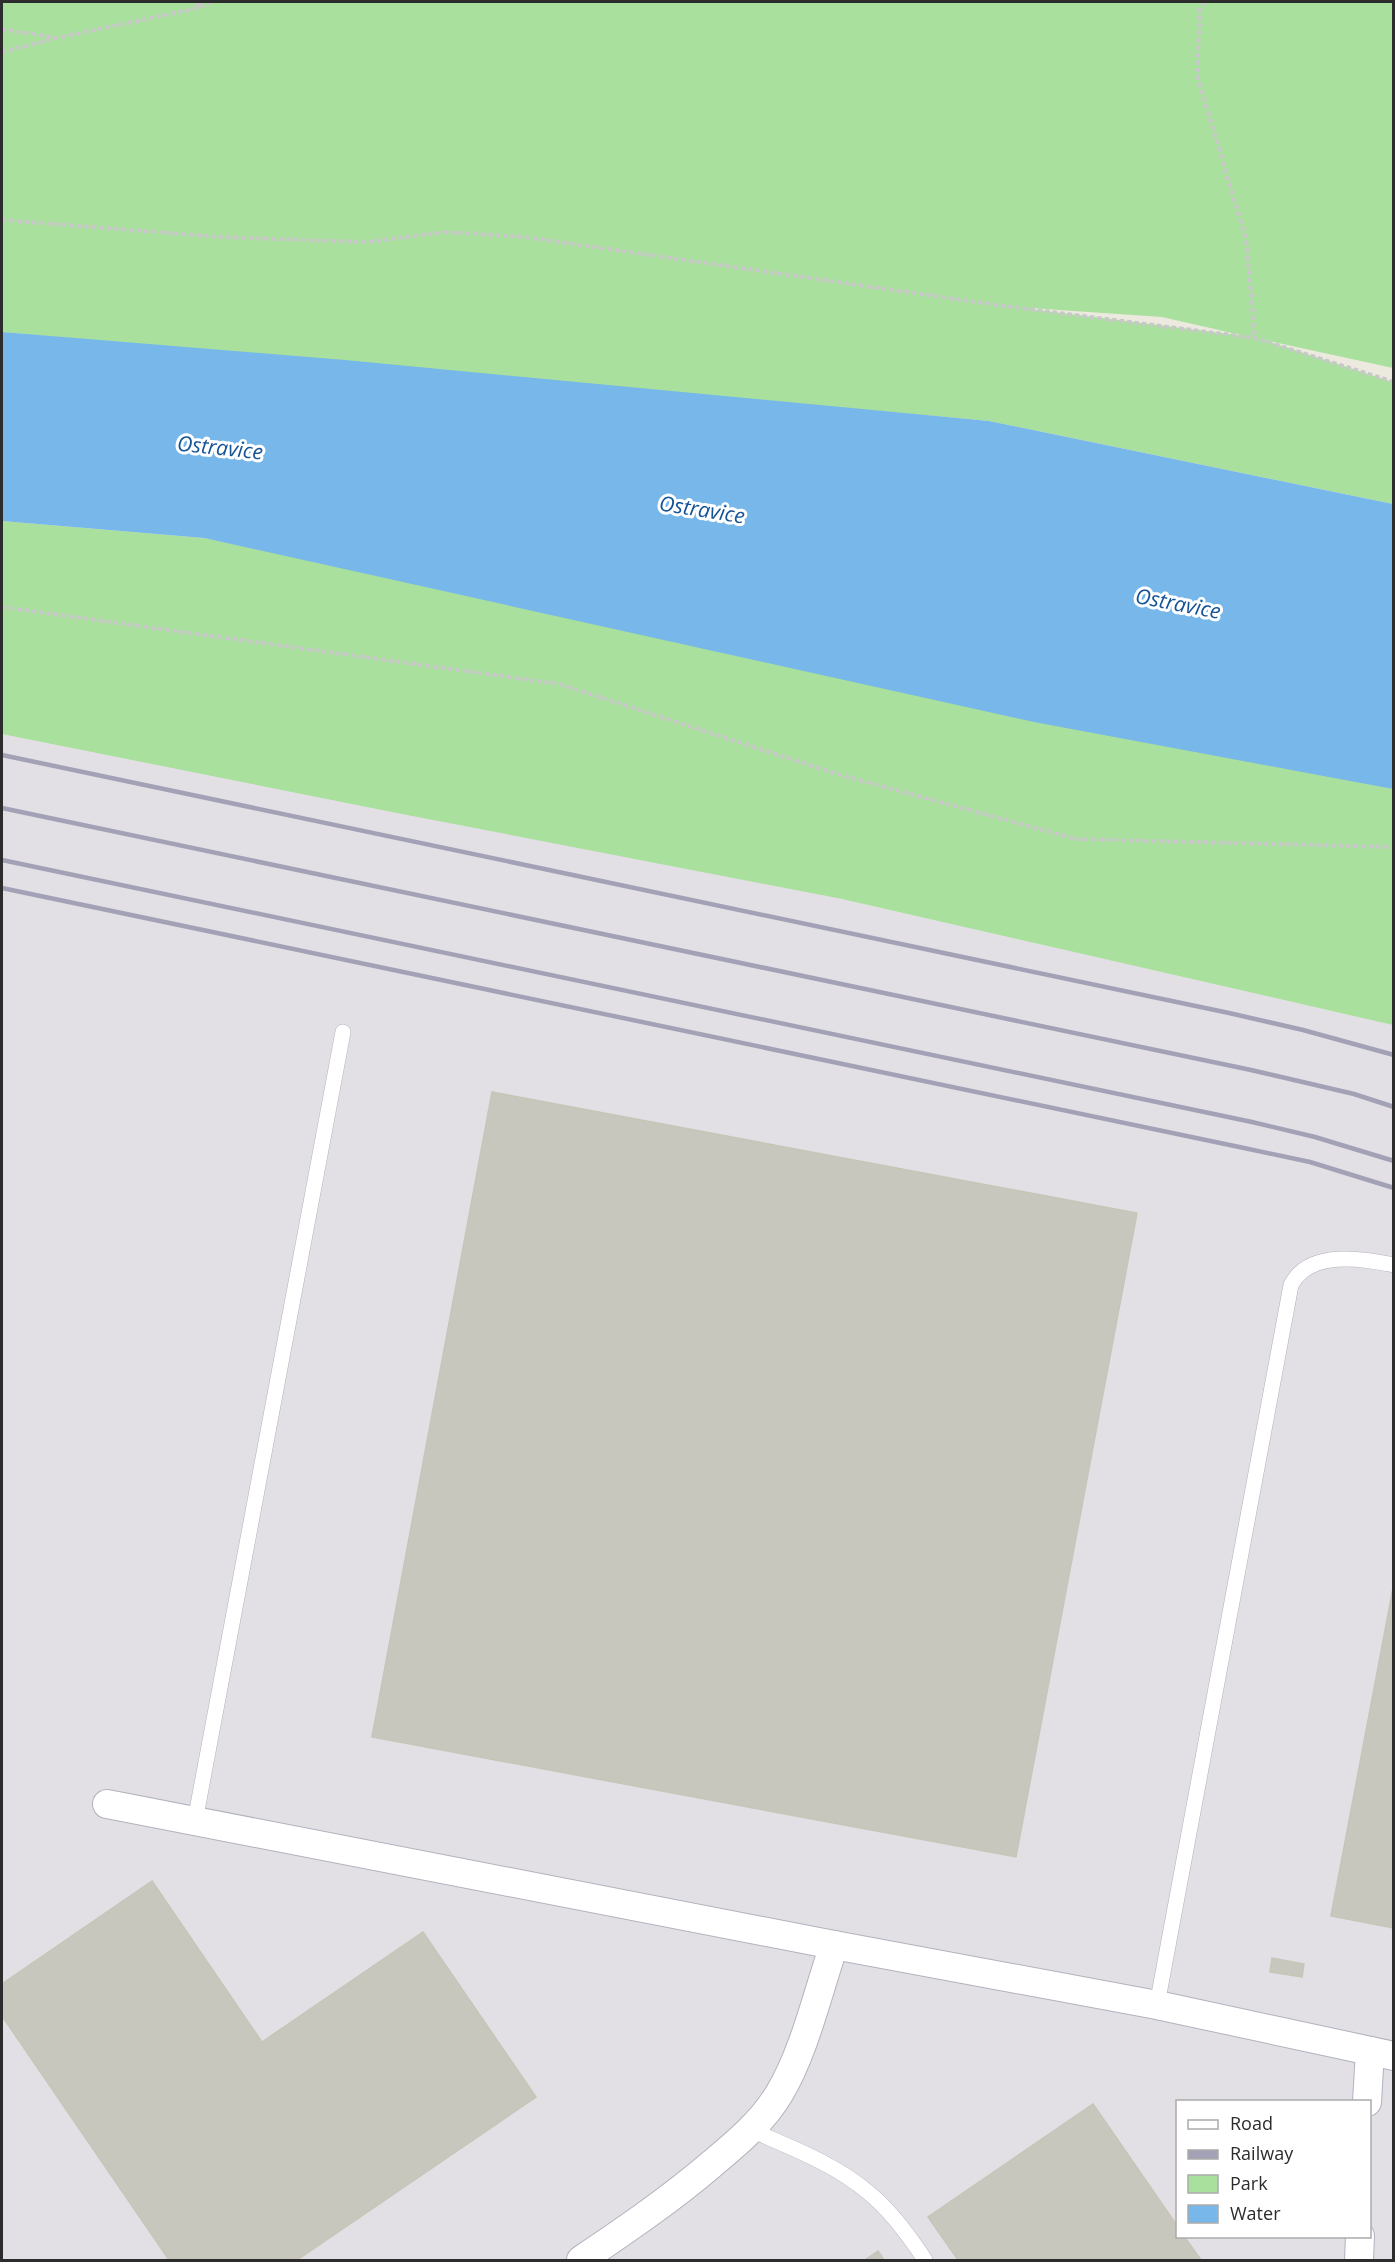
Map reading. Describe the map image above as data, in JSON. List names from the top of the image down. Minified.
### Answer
{"water":["Ostravice"],"legend":["Road","Railway","Park","Water"]}
